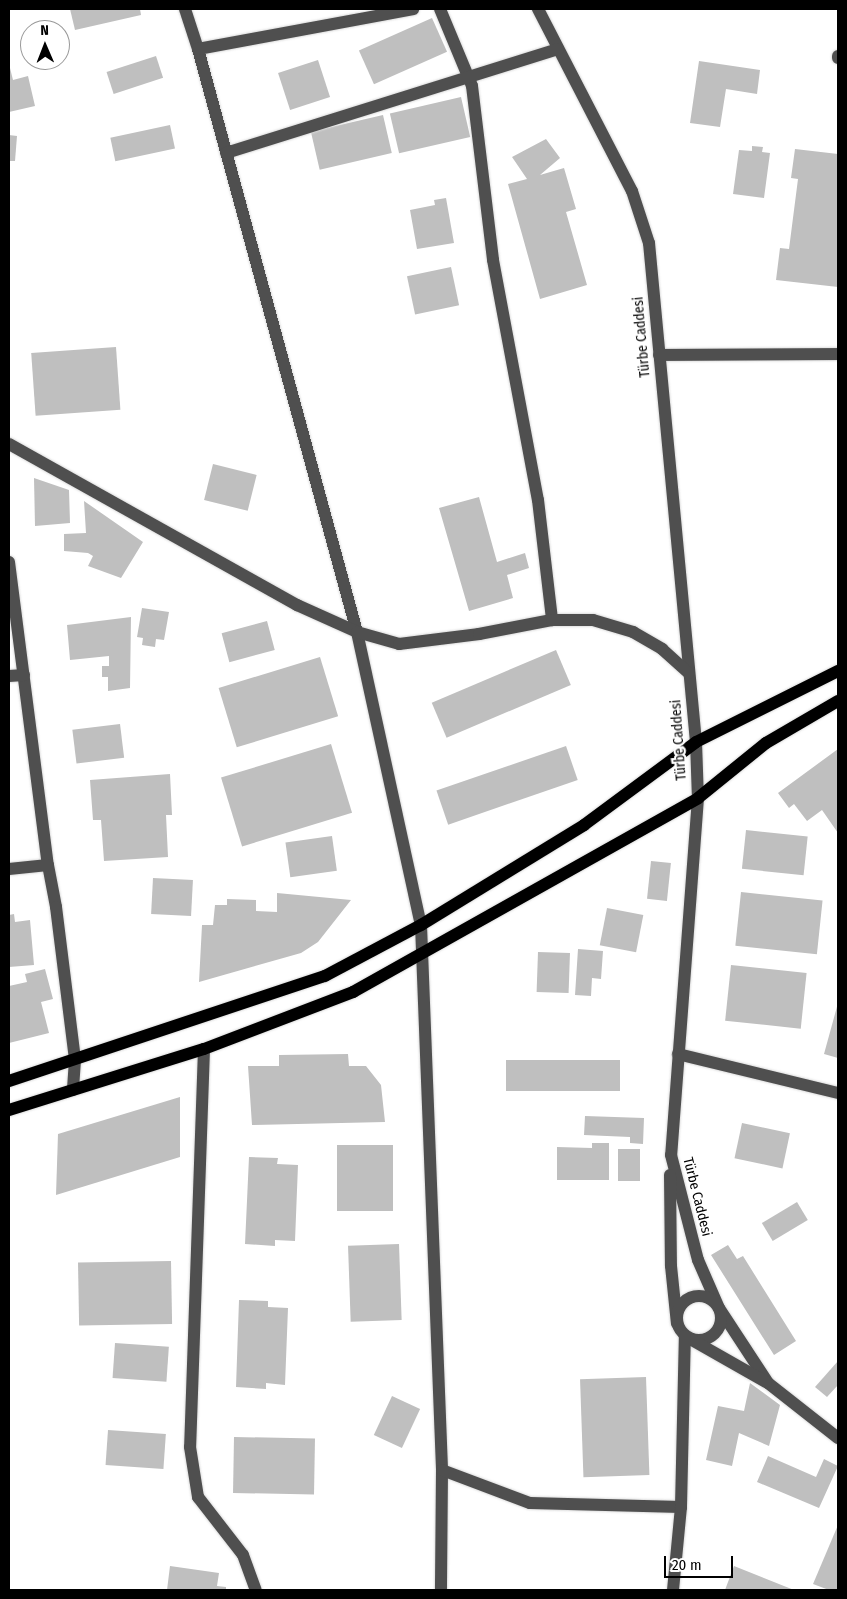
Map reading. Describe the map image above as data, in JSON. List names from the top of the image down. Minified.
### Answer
{"streets":{"street":["Türbe Caddesi"]},"scale_bar":"20 m","north":"top"}
